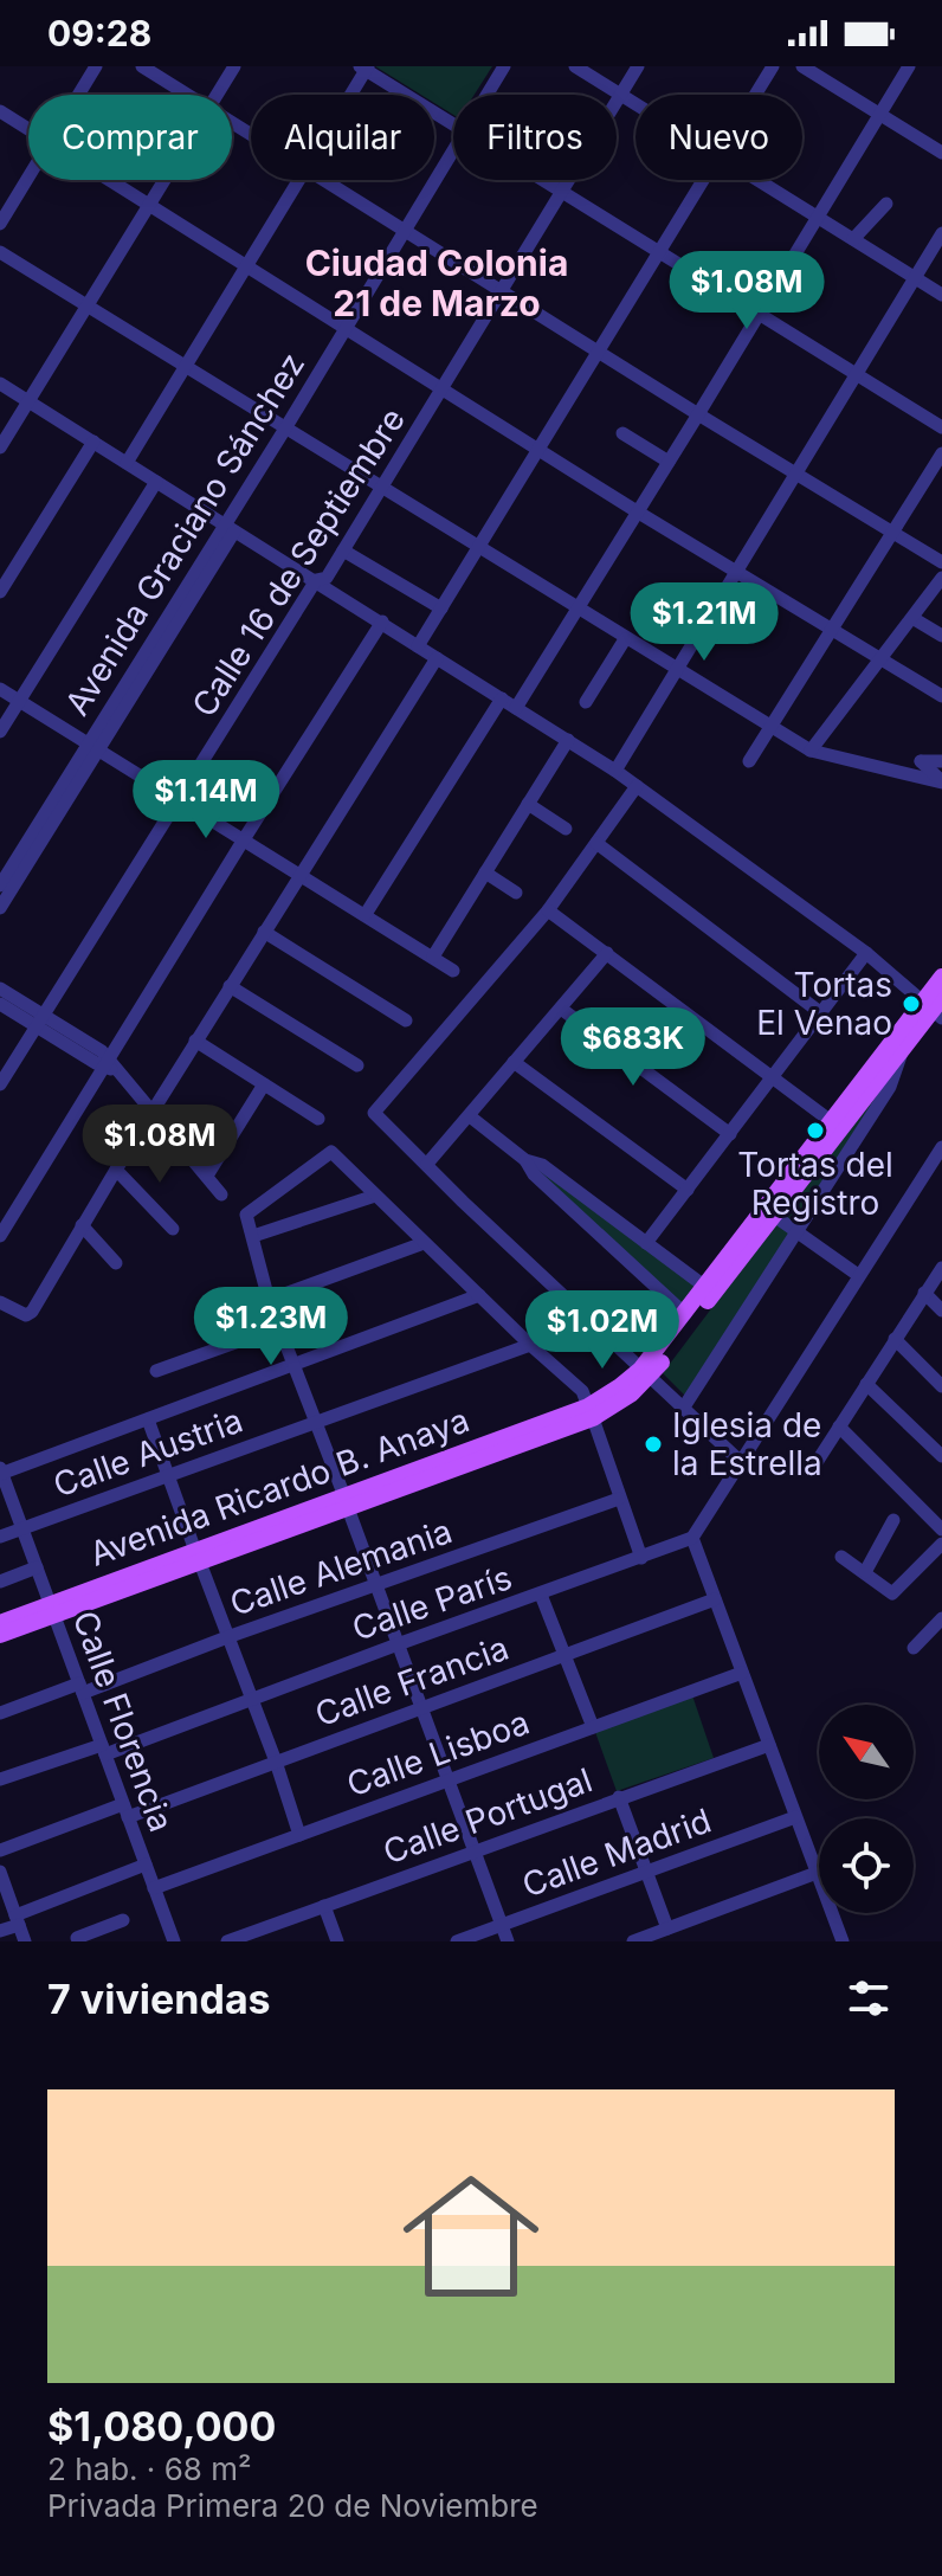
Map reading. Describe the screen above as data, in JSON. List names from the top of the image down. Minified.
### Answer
{"streets":{"main road":["Avenida Ricardo B. Anaya"],"street":["Avenida Graciano Sánchez","Calle 16 de Septiembre","Calle Austria","Calle Alemania","Calle París","Calle Francia","Calle Florencia","Calle Lisboa","Calle Portugal","Calle Madrid"]},"crossings":[["Calle Austria","Calle Florencia"],["Avenida Ricardo B. Anaya","Calle Florencia"],["Calle Alemania","Calle Florencia"],["Calle París","Calle Florencia"],["Calle Francia","Calle Florencia"],["Calle Florencia","Calle Lisboa"]],"districts":["Ciudad Colonia 21 de Marzo"],"places":["Tortas El Venao","Tortas del Registro","Iglesia de la Estrella"],"north":"top left","page":{"status":"09:28","chip":["Comprar","Alquilar","Filtros","Nuevo"],"price":["$1.08M","$1.21M","$1.14M","$683K","$1.08M","$1.23M","$1.02M"],"heading":"7 viviendas","list":[{"name":"$1,080,000","note":"2 hab. · 68 m² · Privada Primera 20 de Noviembre"}]}}
